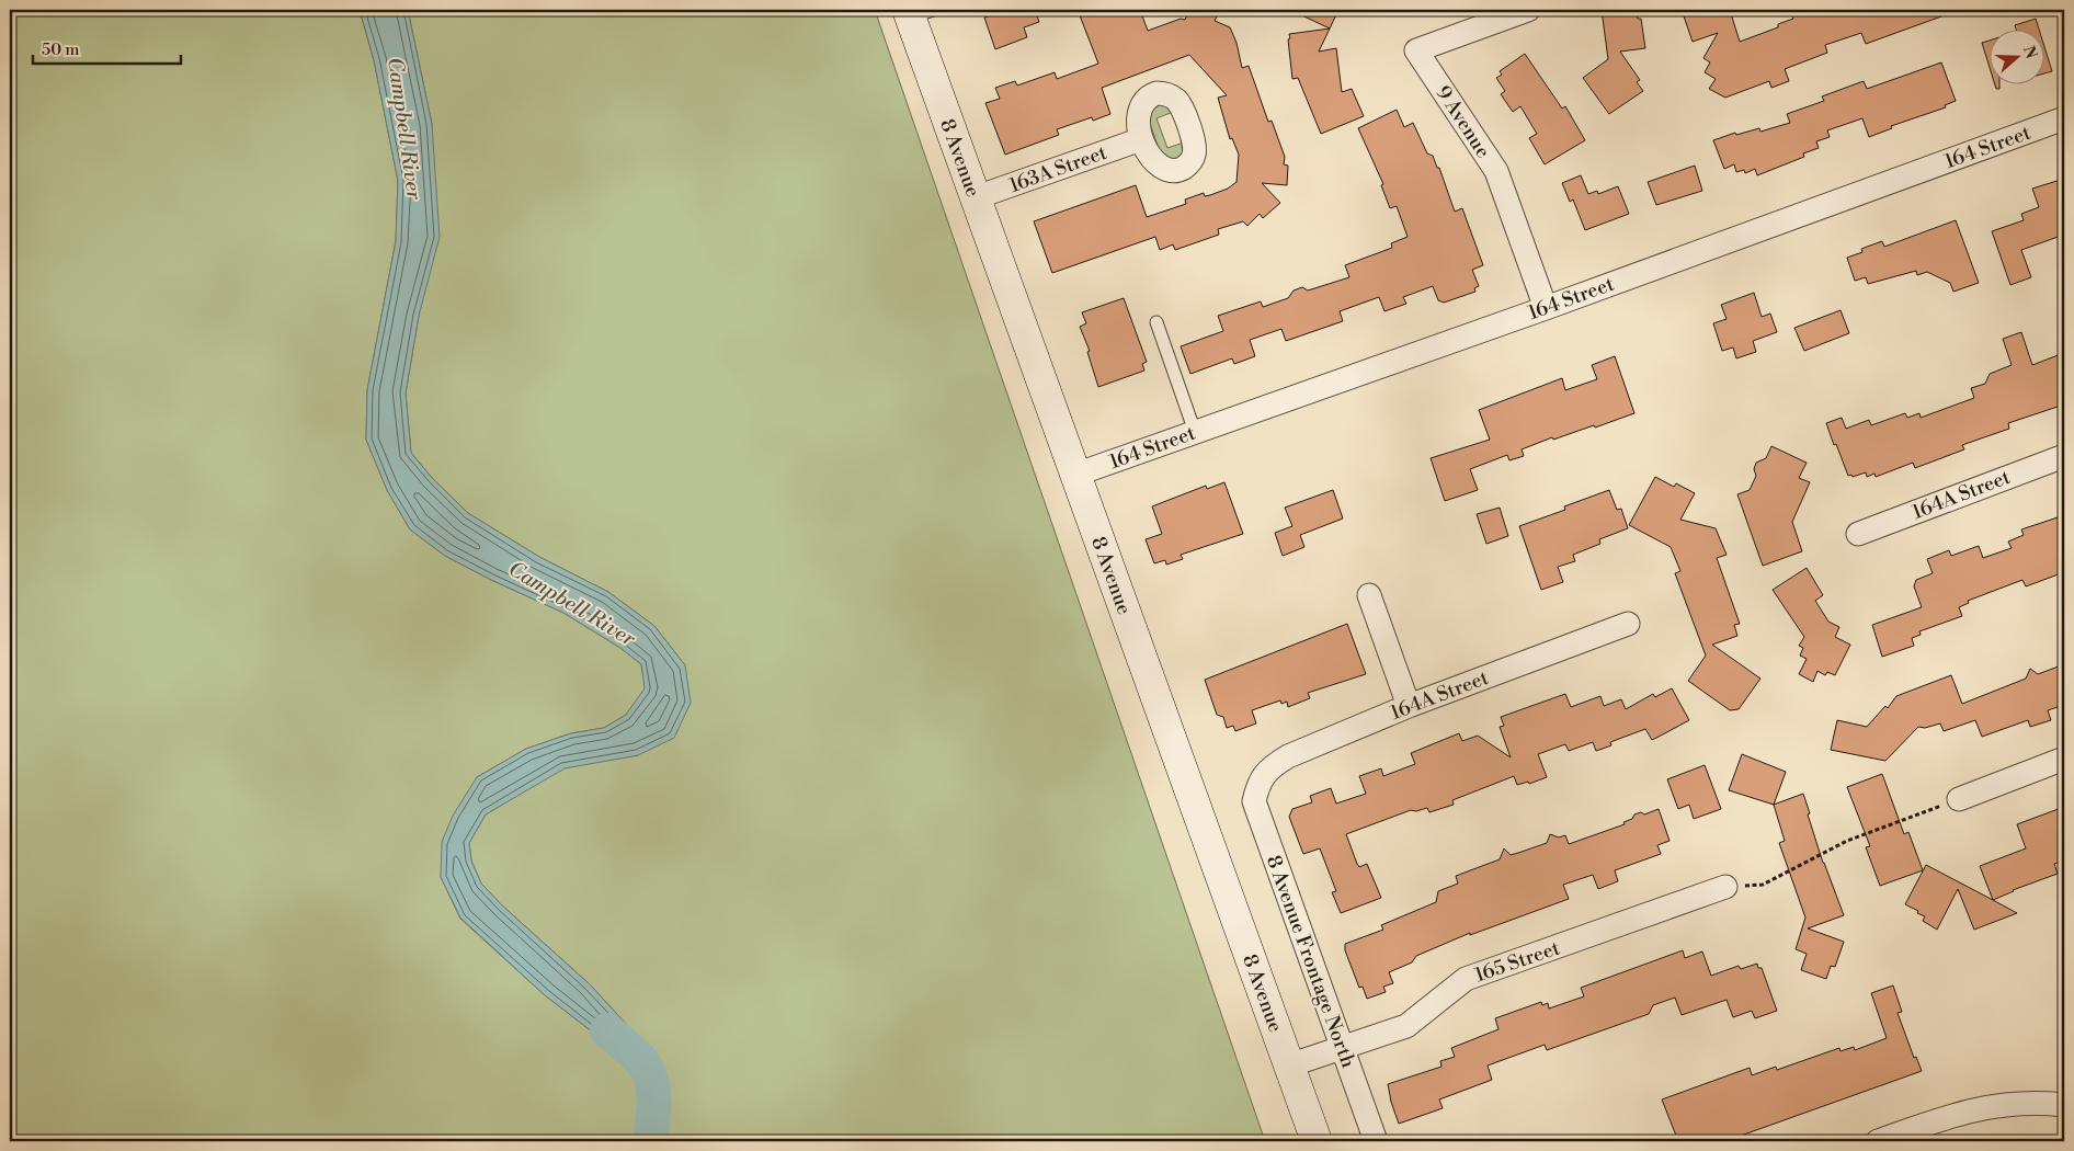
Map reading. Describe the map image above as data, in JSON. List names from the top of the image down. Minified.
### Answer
{"streets":{"main road":["8 Avenue"],"street":["9 Avenue","164 Street","163A Street","164A Street","8 Avenue Frontage North","165 Street"]},"crossings":[["9 Avenue","164 Street"],["164 Street","8 Avenue"],["8 Avenue","163A Street"],["8 Avenue","165 Street"],["164A Street","8 Avenue Frontage North"],["8 Avenue Frontage North","165 Street"]],"water":["Campbell River"],"scale_bar":"50 m","north":"right"}
